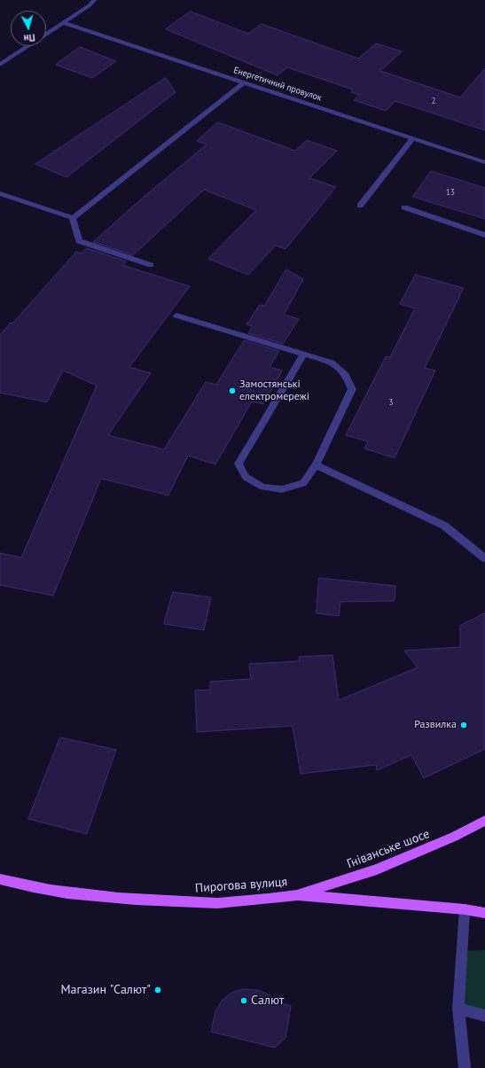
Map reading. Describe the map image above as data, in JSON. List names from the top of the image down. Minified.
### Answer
{"streets":{"main road":["Гніванське шосе","Пирогова вулиця"],"street":["Енергетичний провулок"]},"crossings":[["Гніванське шосе","Пирогова вулиця"]],"places":["Замостянські електромережі","Развилка","Магазин \"Салют\"","Салют"],"house_numbers":["2","13","3"],"north":"bottom"}
